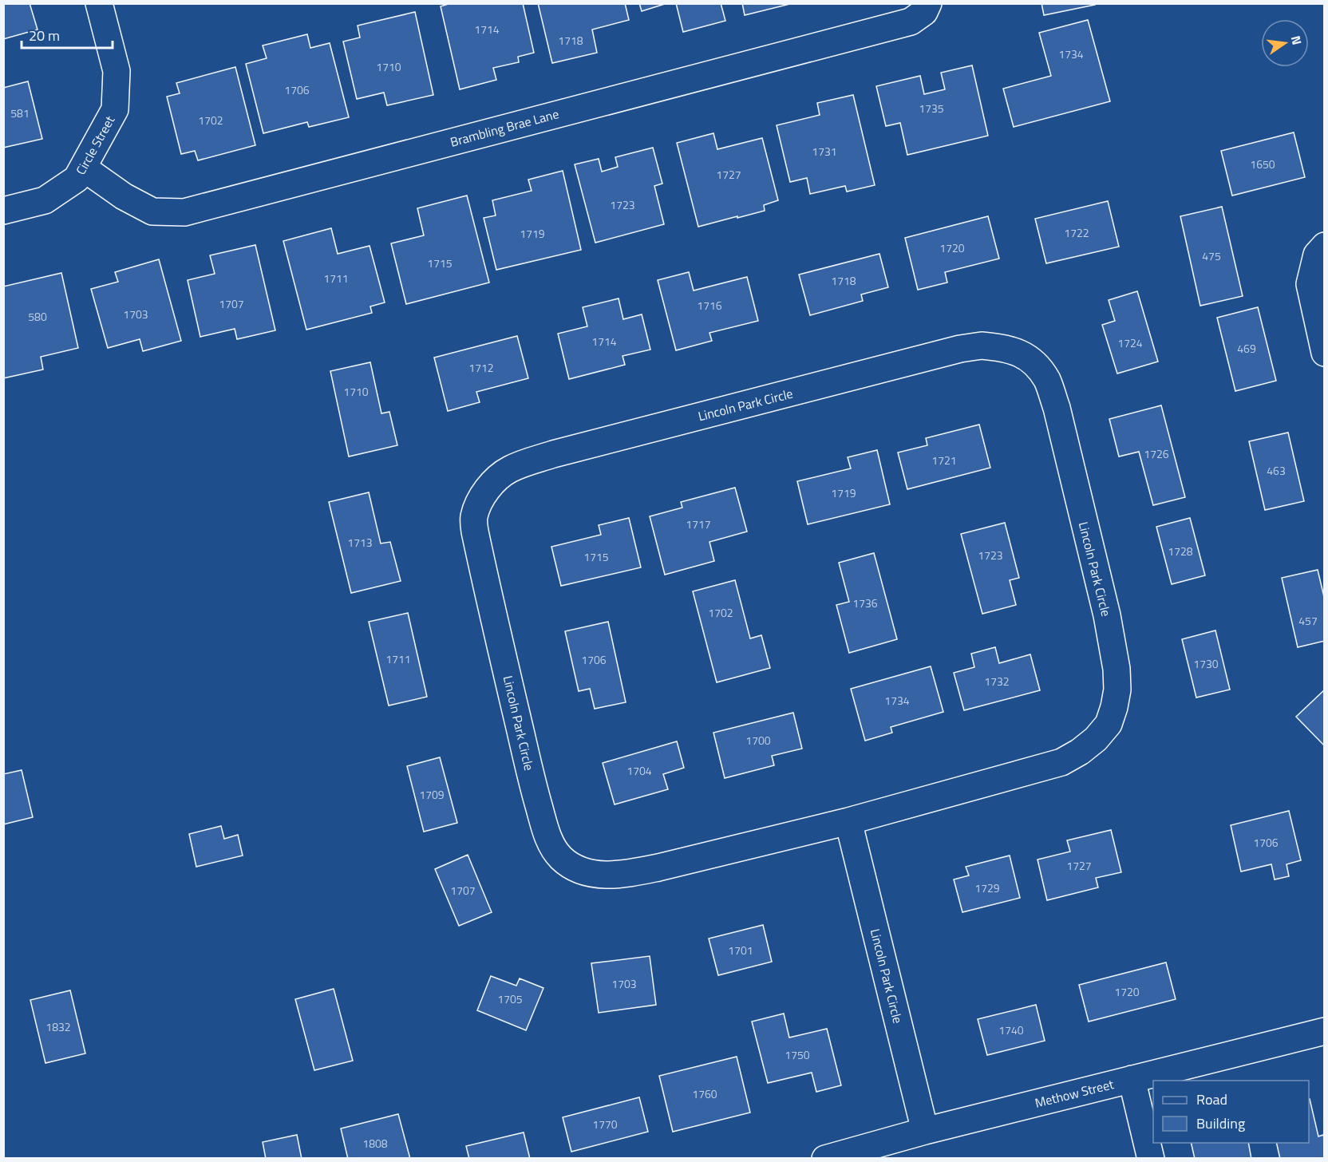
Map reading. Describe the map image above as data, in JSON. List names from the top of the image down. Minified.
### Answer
{"streets":{"street":["Brambling Brae Lane","Circle Street","Lincoln Park Circle","Methow Street"]},"crossings":[["Brambling Brae Lane","Circle Street"],["Lincoln Park Circle","Methow Street"]],"house_numbers":["1714","1718","1734","1710","1706","1735","581","1702","1731","1650","1727","1723","1722","1719","1720","475","1715","1711","1718","1707","1716","1703","580","1714","1724","469","1712","1710","1726","1721","463","1719","1717","1713","1728","1723","1715","1736","1702","457","1711","1706","1730","1732","1734","1700","1704","1709","1706","1727","1729","1707","1701","1703","1720","1705","1832","1740","1750","1760","1770","1808"],"legend":["Road","Building"],"scale_bar":"20 m","north":"right"}
